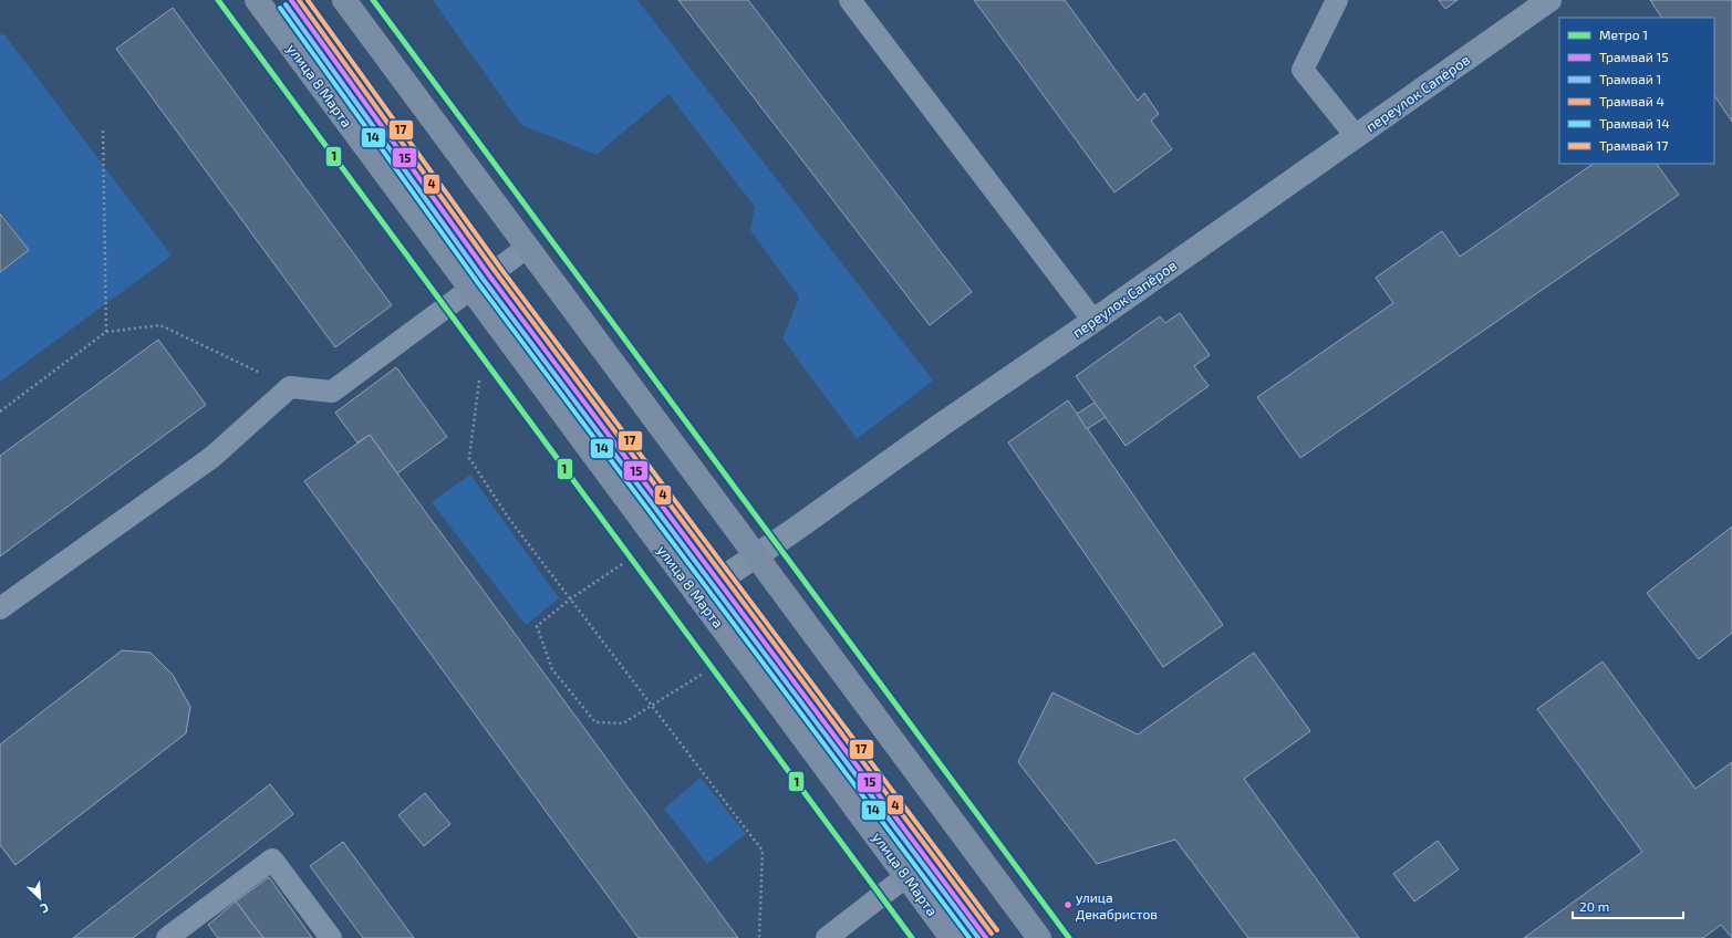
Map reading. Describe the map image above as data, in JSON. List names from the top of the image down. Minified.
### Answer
{"streets":{"main road":["улица 8 Марта"],"street":["переулок Сапёров"]},"crossings":[["улица 8 Марта","переулок Сапёров"]],"places":["улица Декабристов"],"lines":["metro line 1","tram line 15","tram line 4","tram line 17","tram line 1","tram line 14"],"legend":["Метро 1","Трамвай 15","Трамвай 1","Трамвай 4","Трамвай 14","Трамвай 17"],"scale_bar":"20 m","north":"bottom right"}
